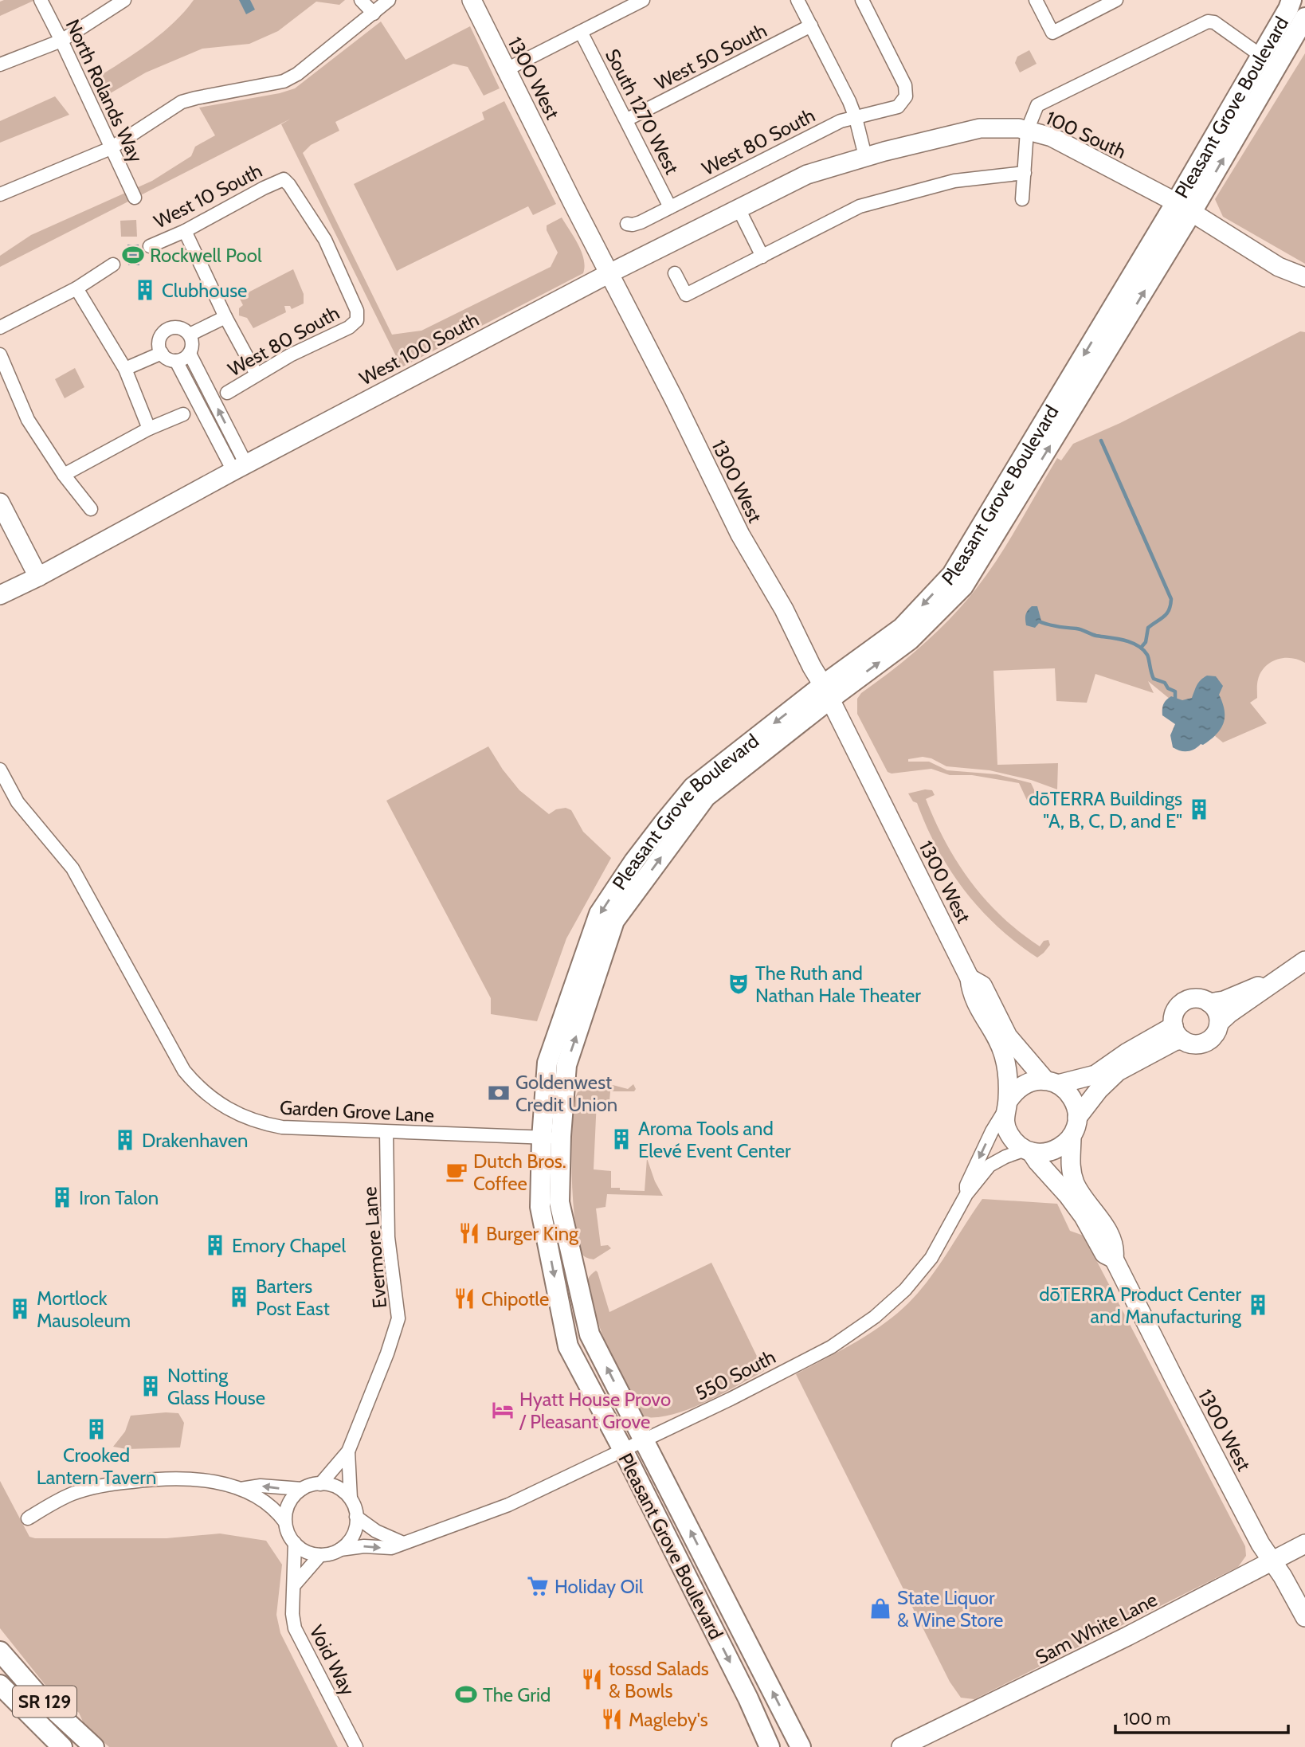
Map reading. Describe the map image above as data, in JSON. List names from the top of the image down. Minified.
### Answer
{"streets":{"main road":["Pleasant Grove Boulevard","SR 129"],"street":["West 50 South","1300 West","North Rolands Way","South 1270 West","100 South","West 80 South","West 10 South","West 100 South","Garden Grove Lane","Evermore Lane","550 South","Sam White Lane","Void Way"]},"crossings":[["West 50 South","South 1270 West"],["1300 West","Pleasant Grove Boulevard"],["1300 West","West 100 South"],["1300 West","Sam White Lane"],["Pleasant Grove Boulevard","100 South"],["Pleasant Grove Boulevard","Garden Grove Lane"],["Pleasant Grove Boulevard","550 South"],["South 1270 West","West 80 South"],["100 South","West 100 South"],["West 80 South","West 10 South"],["Garden Grove Lane","Evermore Lane"],["550 South","Void Way"]],"places":{"sports":["Rockwell Pool","The Grid"],"building":["Clubhouse","dōTERRA Buildings \"A, B, C, D, and E\"","Aroma Tools and Elevé Event Center","Drakenhaven","Iron Talon","Emory Chapel","Barters Post East","dōTERRA Product Center and Manufacturing","Mortlock Mausoleum","Notting Glass House","Crooked Lantern Tavern"],"theatre":["The Ruth and Nathan Hale Theater"],"bank":["Goldenwest Credit Union"],"cafe":["Dutch Bros. Coffee"],"restaurant":["Burger King","Chipotle","tossd Salads & Bowls","Magleby's"],"hotel":["Hyatt House Provo / Pleasant Grove"],"supermarket":["Holiday Oil"],"shop":["State Liquor & Wine Store"]},"scale_bar":"100 m"}
